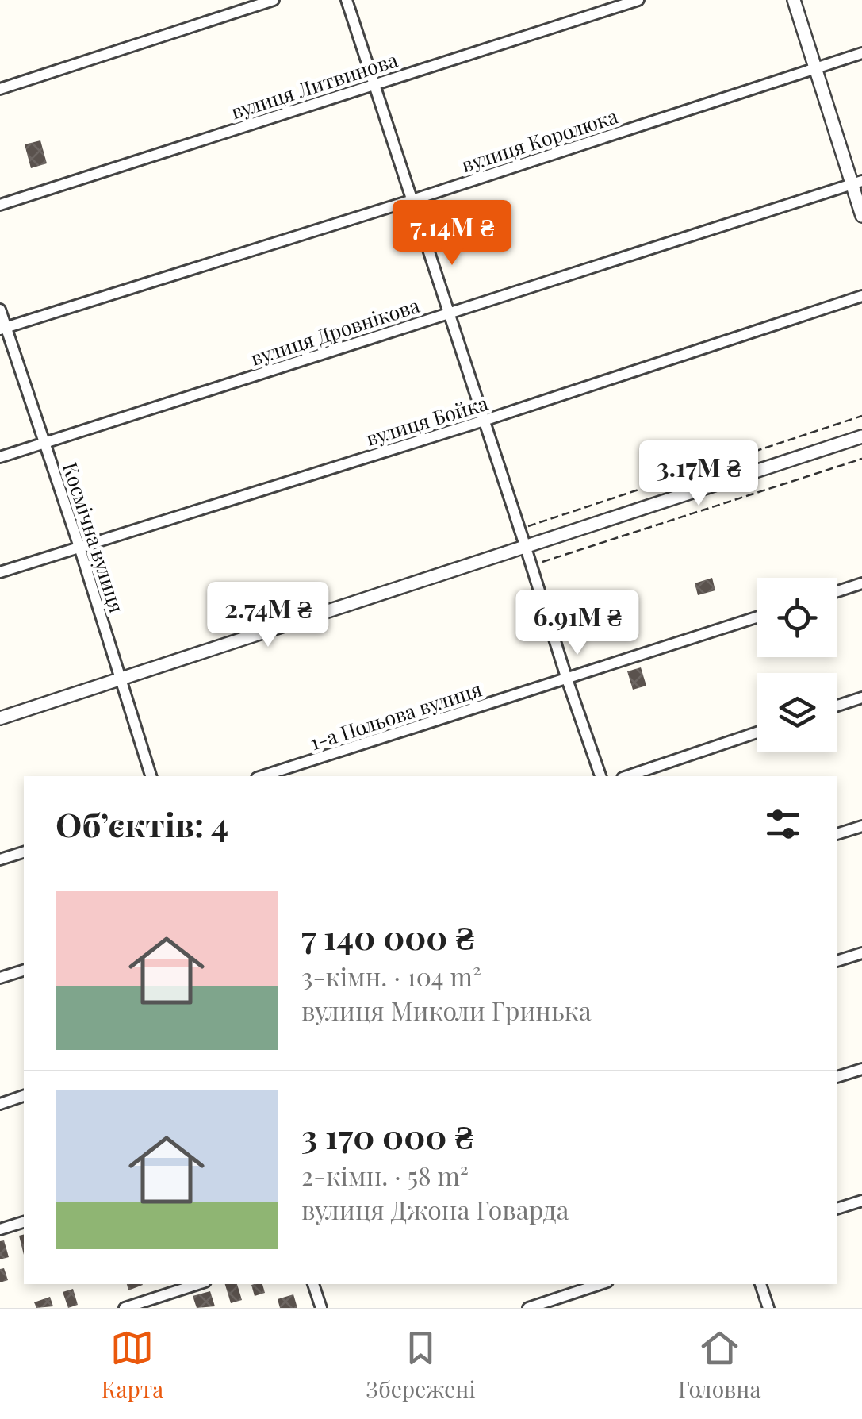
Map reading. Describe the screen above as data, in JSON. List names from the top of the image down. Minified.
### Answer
{"streets":{"street":["вулиця Литвинова","вулиця Королюка","вулиця Дровнікова","вулиця Бойка","Космічна вулиця","1-а Польова вулиця"]},"crossings":[["вулиця Королюка","Космічна вулиця"],["вулиця Дровнікова","Космічна вулиця"],["вулиця Бойка","Космічна вулиця"]],"page":{"price":["7.14M ₴","3.17M ₴","2.74M ₴","6.91M ₴"],"heading":"Об’єктів: 4","list":[{"name":"7 140 000 ₴","note":"3-кімн. · 104 m² · вулиця Миколи Гринька"},{"name":"3 170 000 ₴","note":"2-кімн. · 58 m² · вулиця Джона Говарда"}],"tabs":["Карта","Збережені","Головна"]}}
